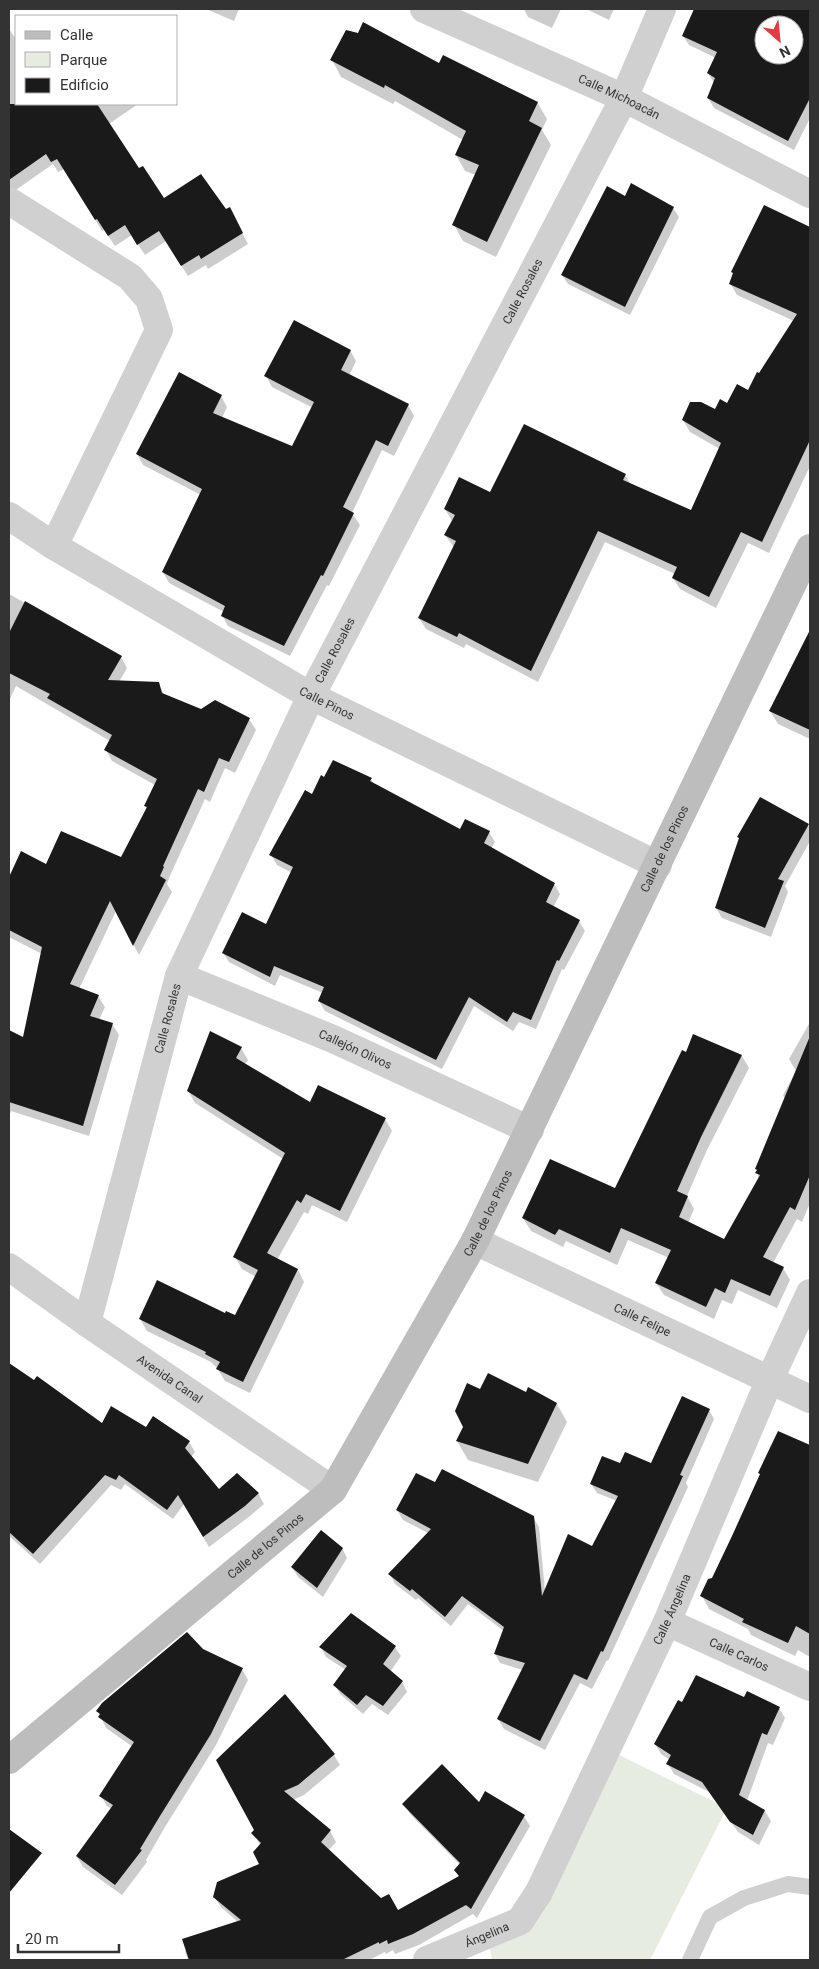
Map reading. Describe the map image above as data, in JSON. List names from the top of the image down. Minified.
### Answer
{"streets":{"street":["Calle Michoacán","Calle Rosales","Calle Pinos","Calle de los Pinos","Callejón Olivos","Calle Felipe","Avenida Canal","Calle Ángelina","Calle Carlos","Ángelina"]},"crossings":[["Calle Michoacán","Calle Rosales"],["Calle Rosales","Calle Pinos"],["Calle Rosales","Callejón Olivos"],["Calle Rosales","Avenida Canal"],["Calle Pinos","Calle de los Pinos"],["Calle de los Pinos","Callejón Olivos"],["Calle de los Pinos","Calle Felipe"],["Calle de los Pinos","Avenida Canal"],["Calle Felipe","Calle Ángelina"],["Calle Ángelina","Calle Carlos"],["Calle Ángelina","Ángelina"]],"legend":["Calle","Parque","Edificio"],"scale_bar":"20 m","north":"bottom right"}
